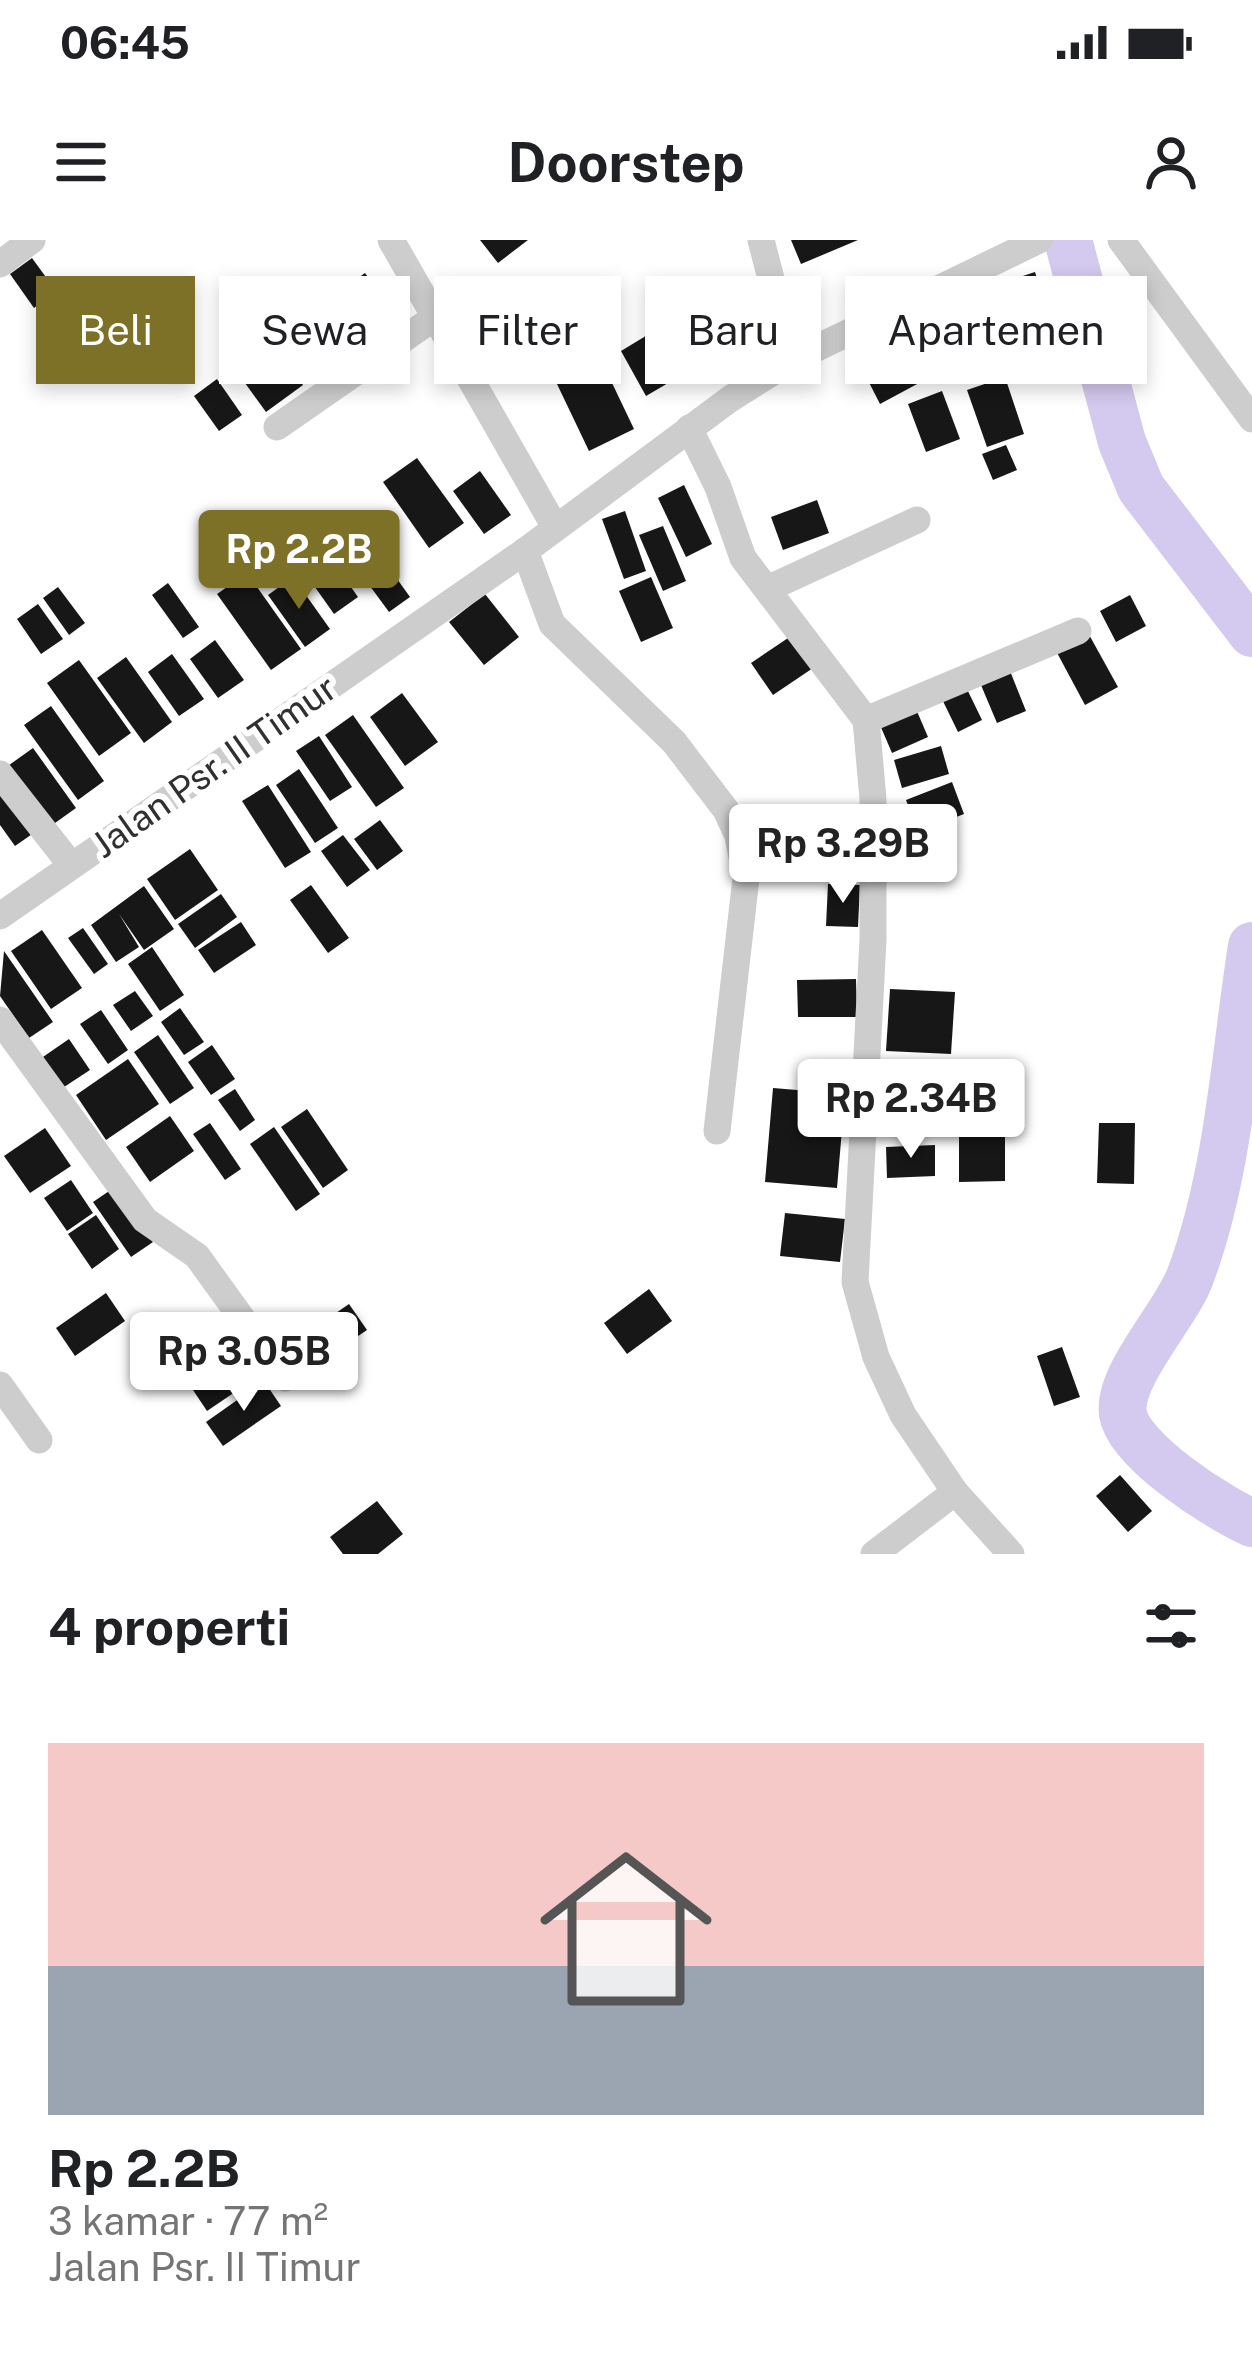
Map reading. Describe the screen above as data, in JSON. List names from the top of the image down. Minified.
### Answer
{"streets":{"street":["Jalan Psr. II Timur"]},"page":{"status":"06:45","header":"Doorstep","chip":["Beli","Sewa","Filter","Baru","Apartemen"],"price":["Rp 2.2B","Rp 3.29B","Rp 2.34B","Rp 3.05B"],"heading":"4 properti","list":[{"name":"Rp 2.2B","note":"3 kamar · 77 m² · Jalan Psr. II Timur"}]}}
